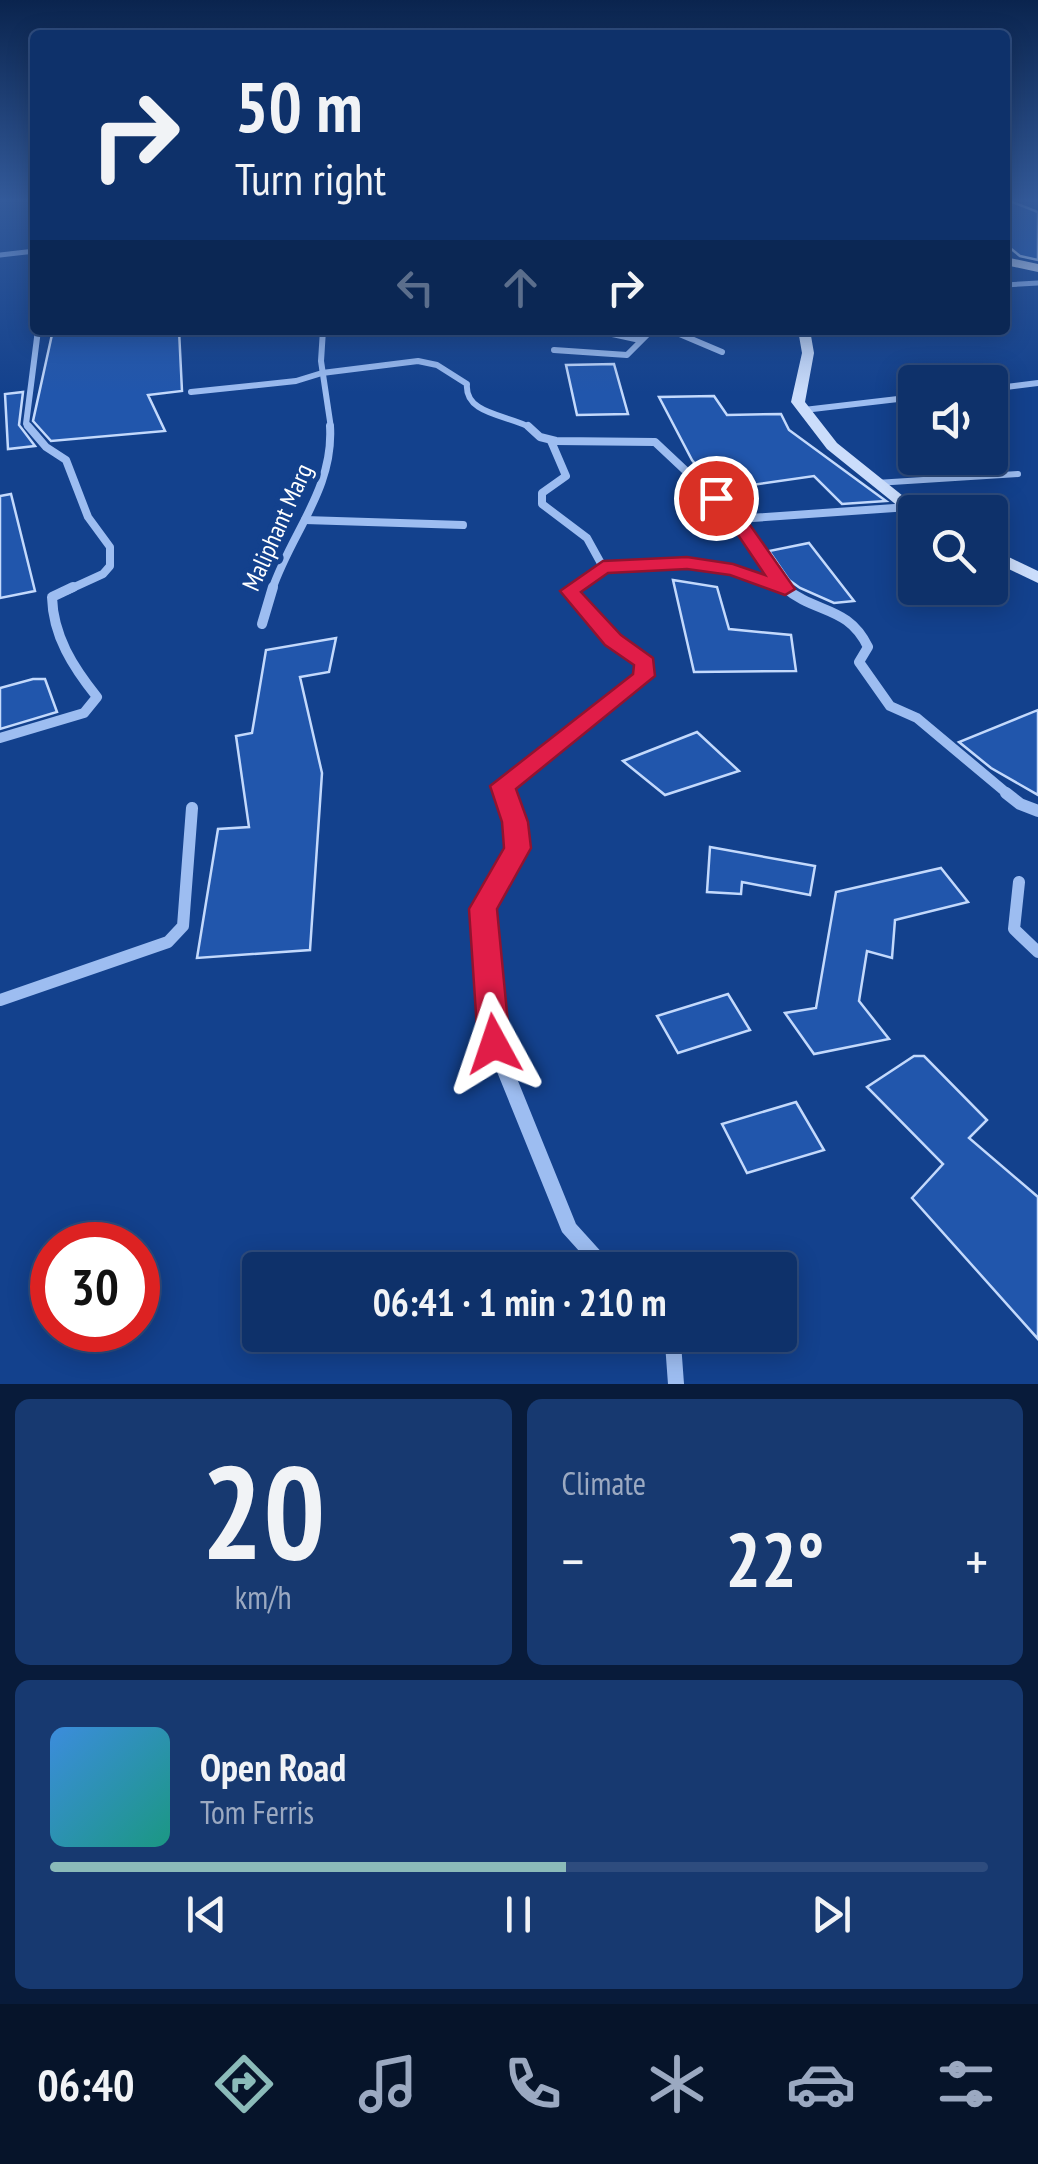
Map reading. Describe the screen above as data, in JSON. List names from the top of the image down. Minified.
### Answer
{"streets":{"street":["Maliphant Marg"]},"page":{"turn":["50 m","Turn right"],"limit":"30","trip":"06:41 · 1 min · 210 m","tile":[["20","km/h"],"Climate"],"heat":["−","22°","+"],"song":["Open Road","Tom Ferris"],"tabs":"06:40"}}
